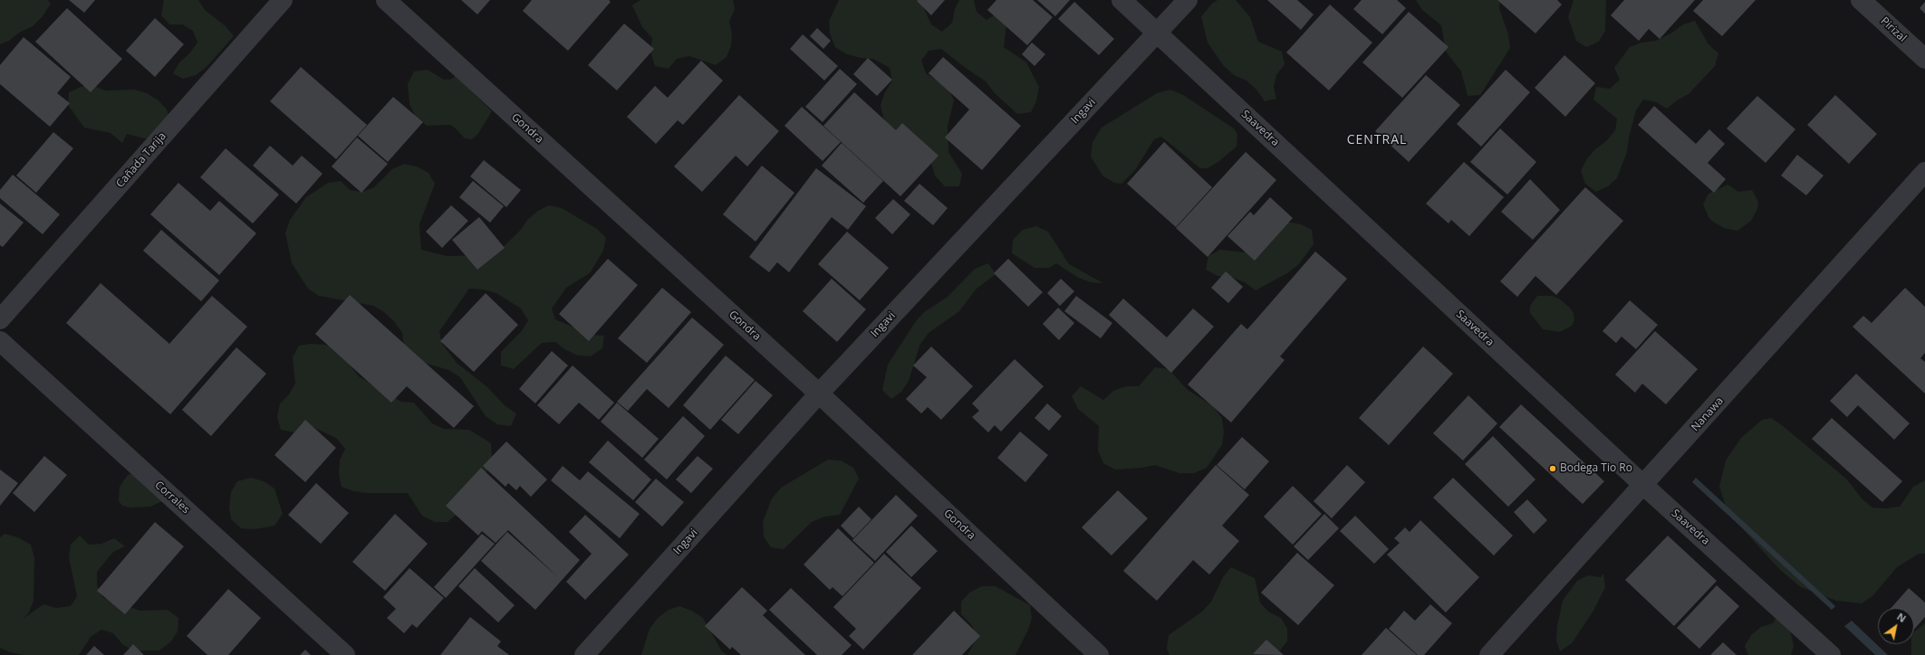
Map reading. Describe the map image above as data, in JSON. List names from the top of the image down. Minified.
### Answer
{"streets":{"street":["Pirizal","Ingavi","Gondra","Saavedra","Cañada Tarija","Nanawa","Corrales"]},"crossings":[["Ingavi","Gondra"],["Ingavi","Saavedra"],["Saavedra","Nanawa"]],"districts":["CENTRAL"],"places":["Bodega Tio Ro"],"north":"top right"}
